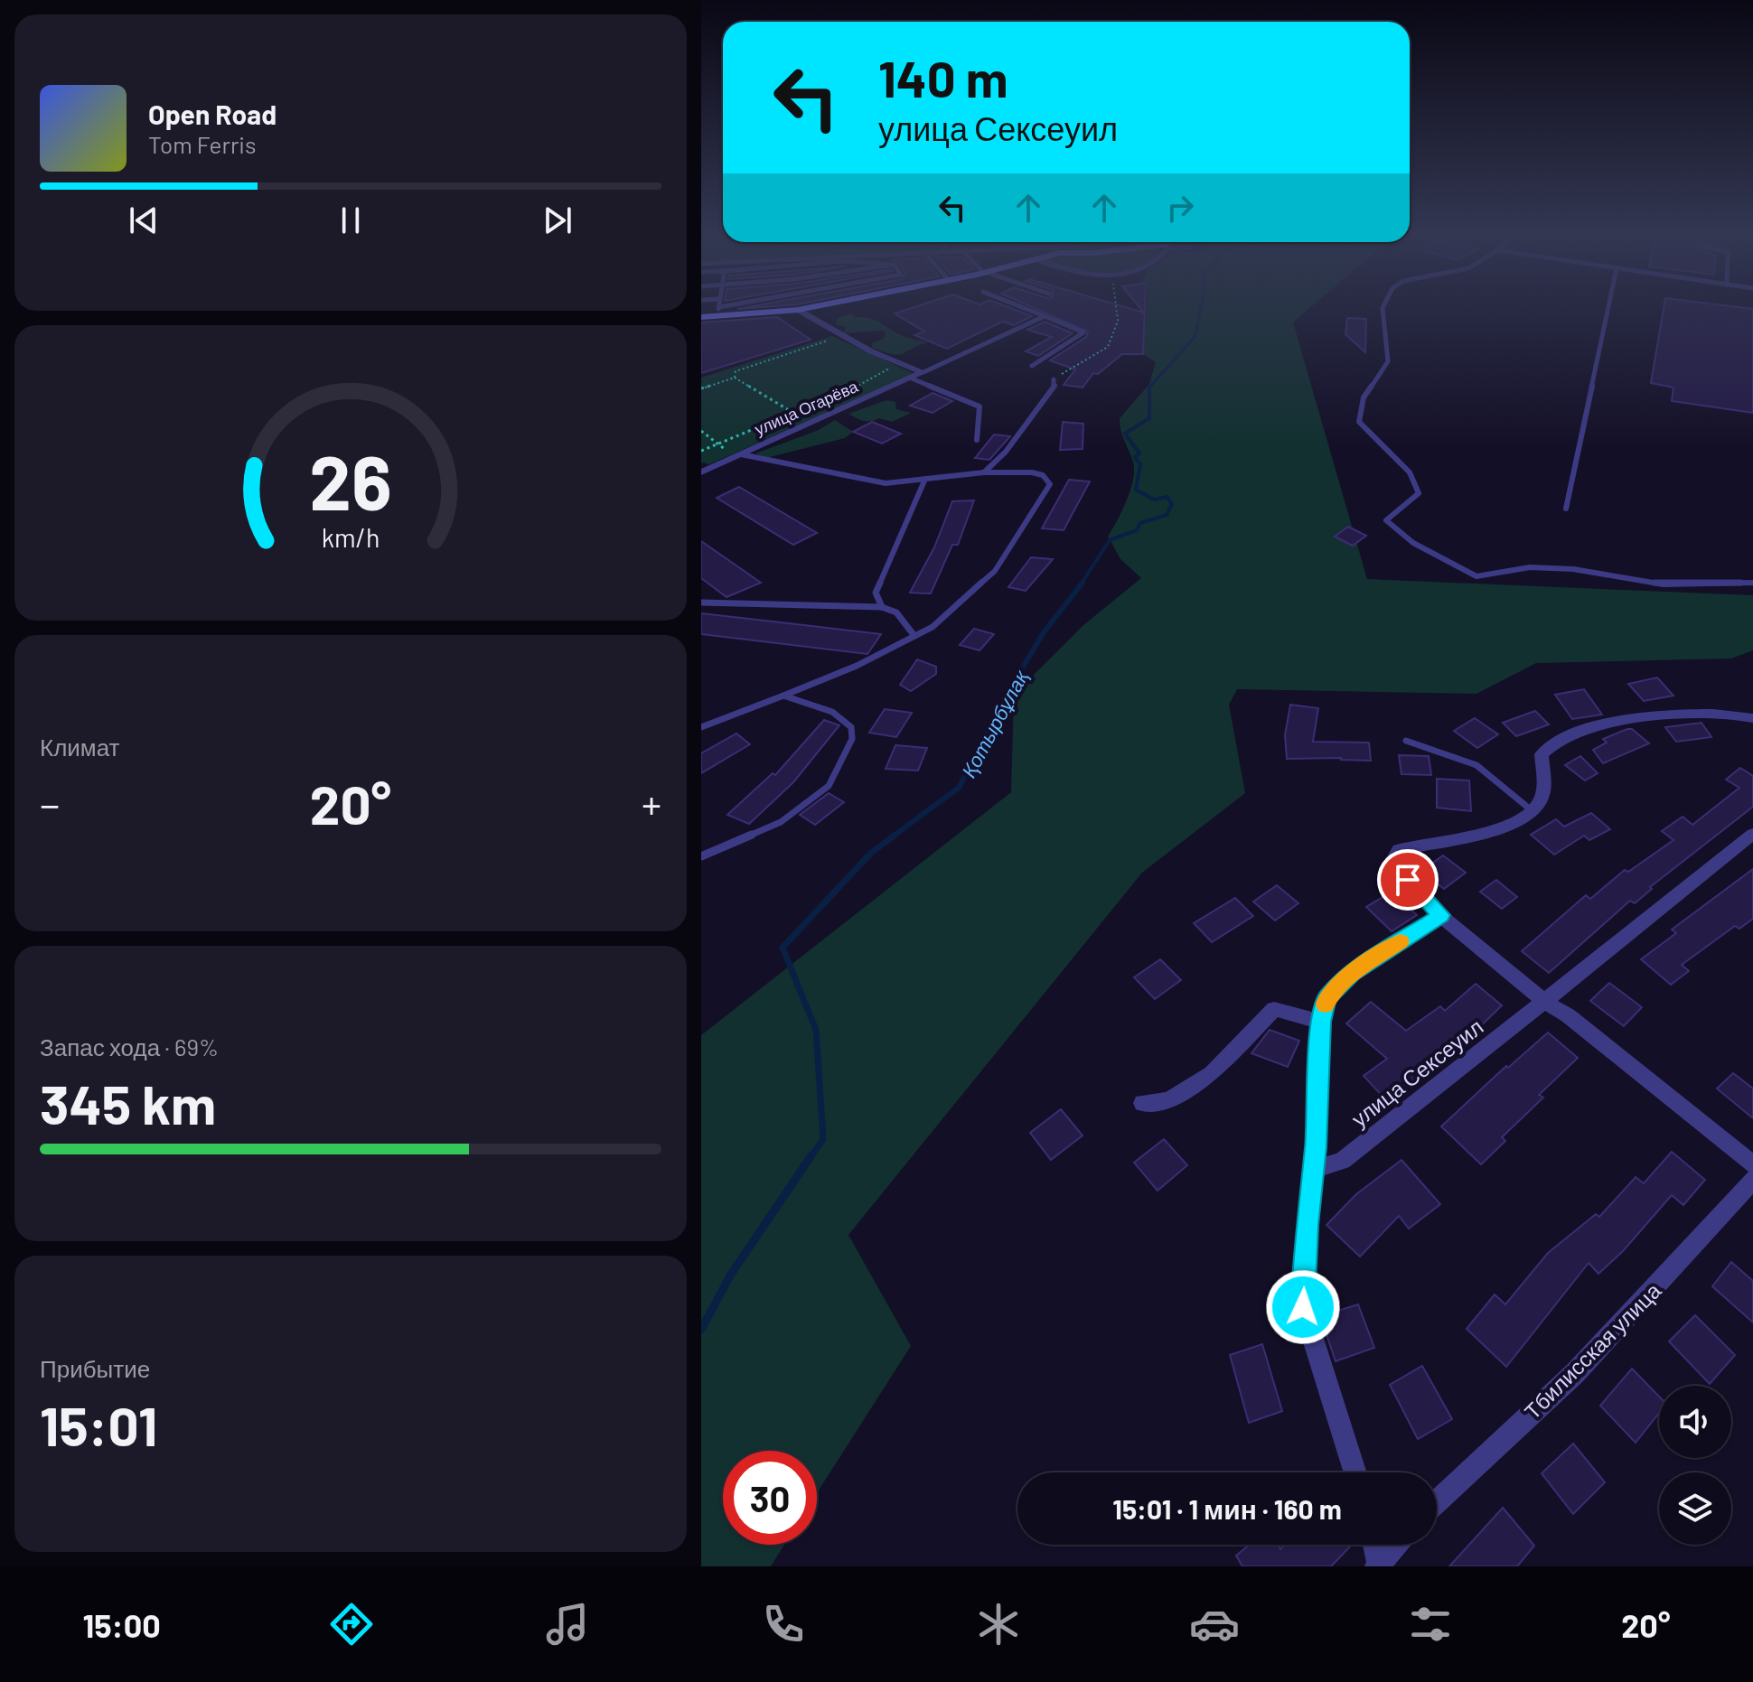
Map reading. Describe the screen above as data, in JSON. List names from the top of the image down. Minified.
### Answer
{"streets":{"street":["улица Огарёва","улица Сексеуил","Тбилисская улица"]},"water":["Қотырбұлақ"],"page":{"turn":["140 m","улица Сексеуил"],"song":["Open Road","Tom Ferris"],"tile":["Климат",["Запас хода · 69%","345 km"],["Прибытие","15:01"]],"heat":["−","20°","+"],"limit":"30","trip":"15:01 · 1 мин · 160 m","tabs":["15:00","20°"],"gauge":["26","km/h"]}}
